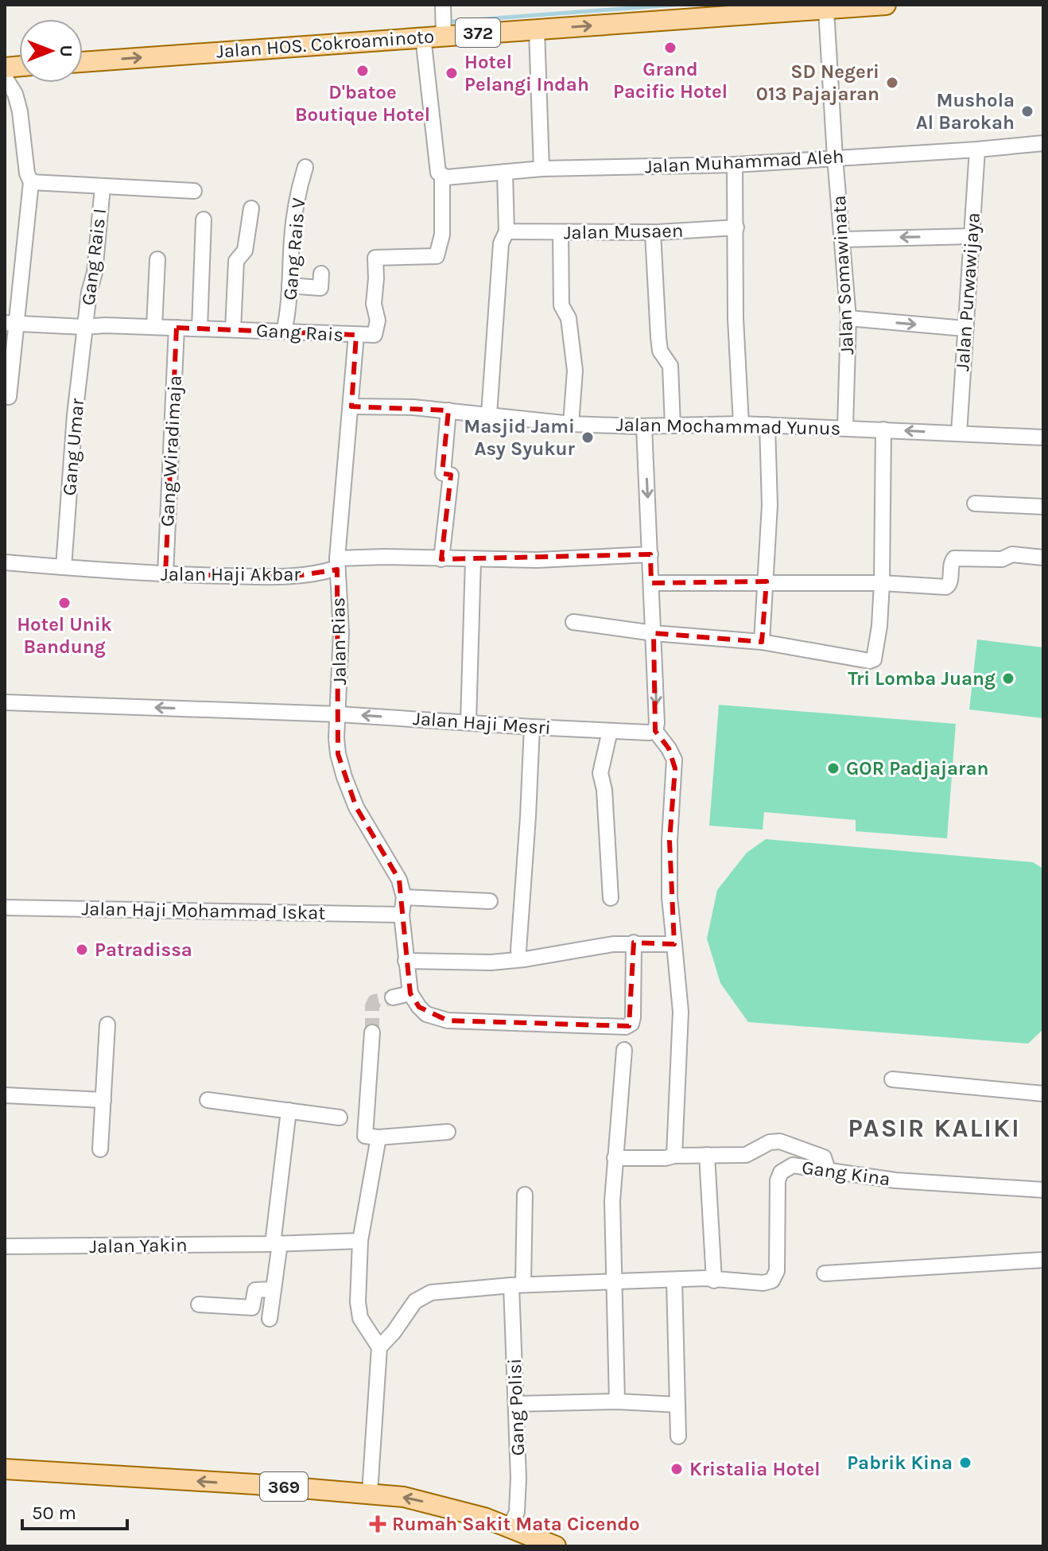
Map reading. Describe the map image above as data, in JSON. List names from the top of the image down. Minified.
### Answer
{"streets":{"main road":["372","Jalan HOS. Cokroaminoto","369"],"street":["Jalan Muhammad Aleh","Jalan Musaen","Gang Rais V","Gang Rais I","Jalan Somawinata","Jalan Purwawijaya","Gang Rais","Jalan Mochammad Yunus","Gang Umar","Gang Wiradimaja","Jalan Haji Akbar","Jalan Rias","Jalan Haji Mesri","Jalan Haji Mohammad Iskat","Gang Kina","Jalan Yakin","Gang Polisi"]},"crossings":[["Jalan HOS. Cokroaminoto","Jalan Somawinata"],["Jalan Muhammad Aleh","Jalan Somawinata"],["Jalan Muhammad Aleh","Jalan Purwawijaya"],["Jalan Muhammad Aleh","Gang Rais"],["Gang Rais V","Gang Rais"],["Gang Rais I","Gang Rais"],["Gang Rais I","Gang Umar"],["Jalan Somawinata","Jalan Mochammad Yunus"],["Jalan Purwawijaya","Jalan Mochammad Yunus"],["Gang Rais","Gang Umar"],["Gang Rais","Gang Wiradimaja"],["Gang Umar","Jalan Haji Akbar"],["Gang Wiradimaja","Jalan Haji Akbar"],["Jalan Haji Akbar","Jalan Rias"],["Jalan Rias","Jalan Haji Mesri"],["Gang Polisi","369"]],"one_way":["Jalan HOS. Cokroaminoto","Jalan Haji Mesri"],"districts":["PASIR KALIKI"],"places":{"other":["Grand Pacific Hotel","D'batoe Boutique Hotel","Hotel Pelangi Indah","SD Negeri 013 Pajajaran","Mushola Al Barokah","Masjid Jami Asy Syukur","Hotel Unik Bandung","Tri Lomba Juang","GOR Padjajaran","Patradissa","Pabrik Kina","Kristalia Hotel"],"health":["Rumah Sakit Mata Cicendo"]},"scale_bar":"50 m","north":"right"}
